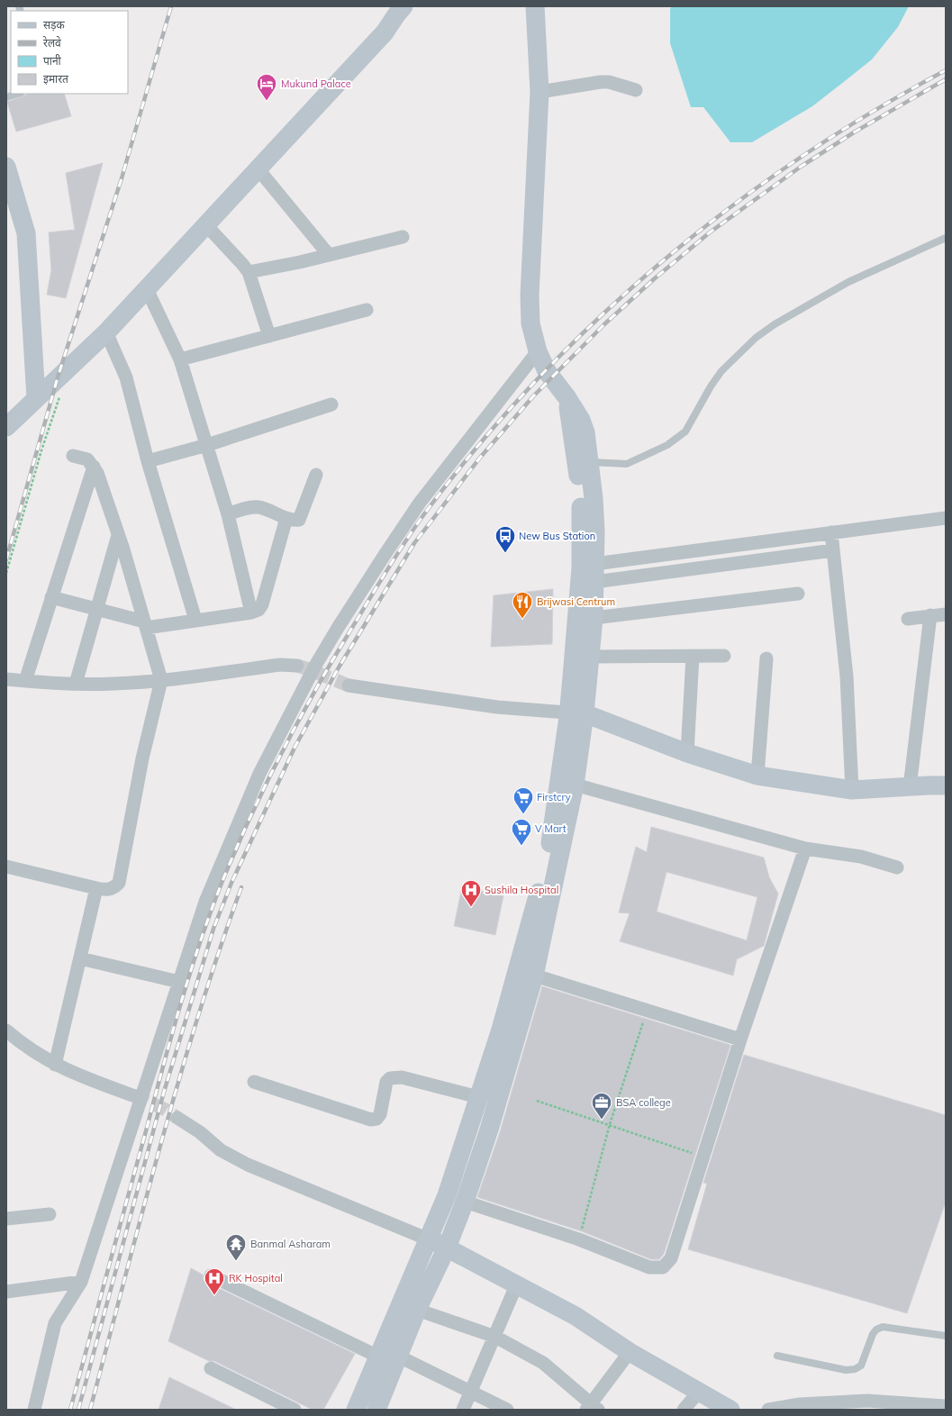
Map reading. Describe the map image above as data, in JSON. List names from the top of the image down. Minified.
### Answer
{"places":{"hotel":["Mukund Palace"],"bus stop":["New Bus Station"],"restaurant":["Brijwasi Centrum"],"supermarket":["Firstcry","V Mart"],"hospital":["Sushila Hospital","RK Hospital"],"office":["BSA college"],"temple":["Banmal Asharam"]},"legend":["सड़क","रेलवे","पानी","इमारत"]}
